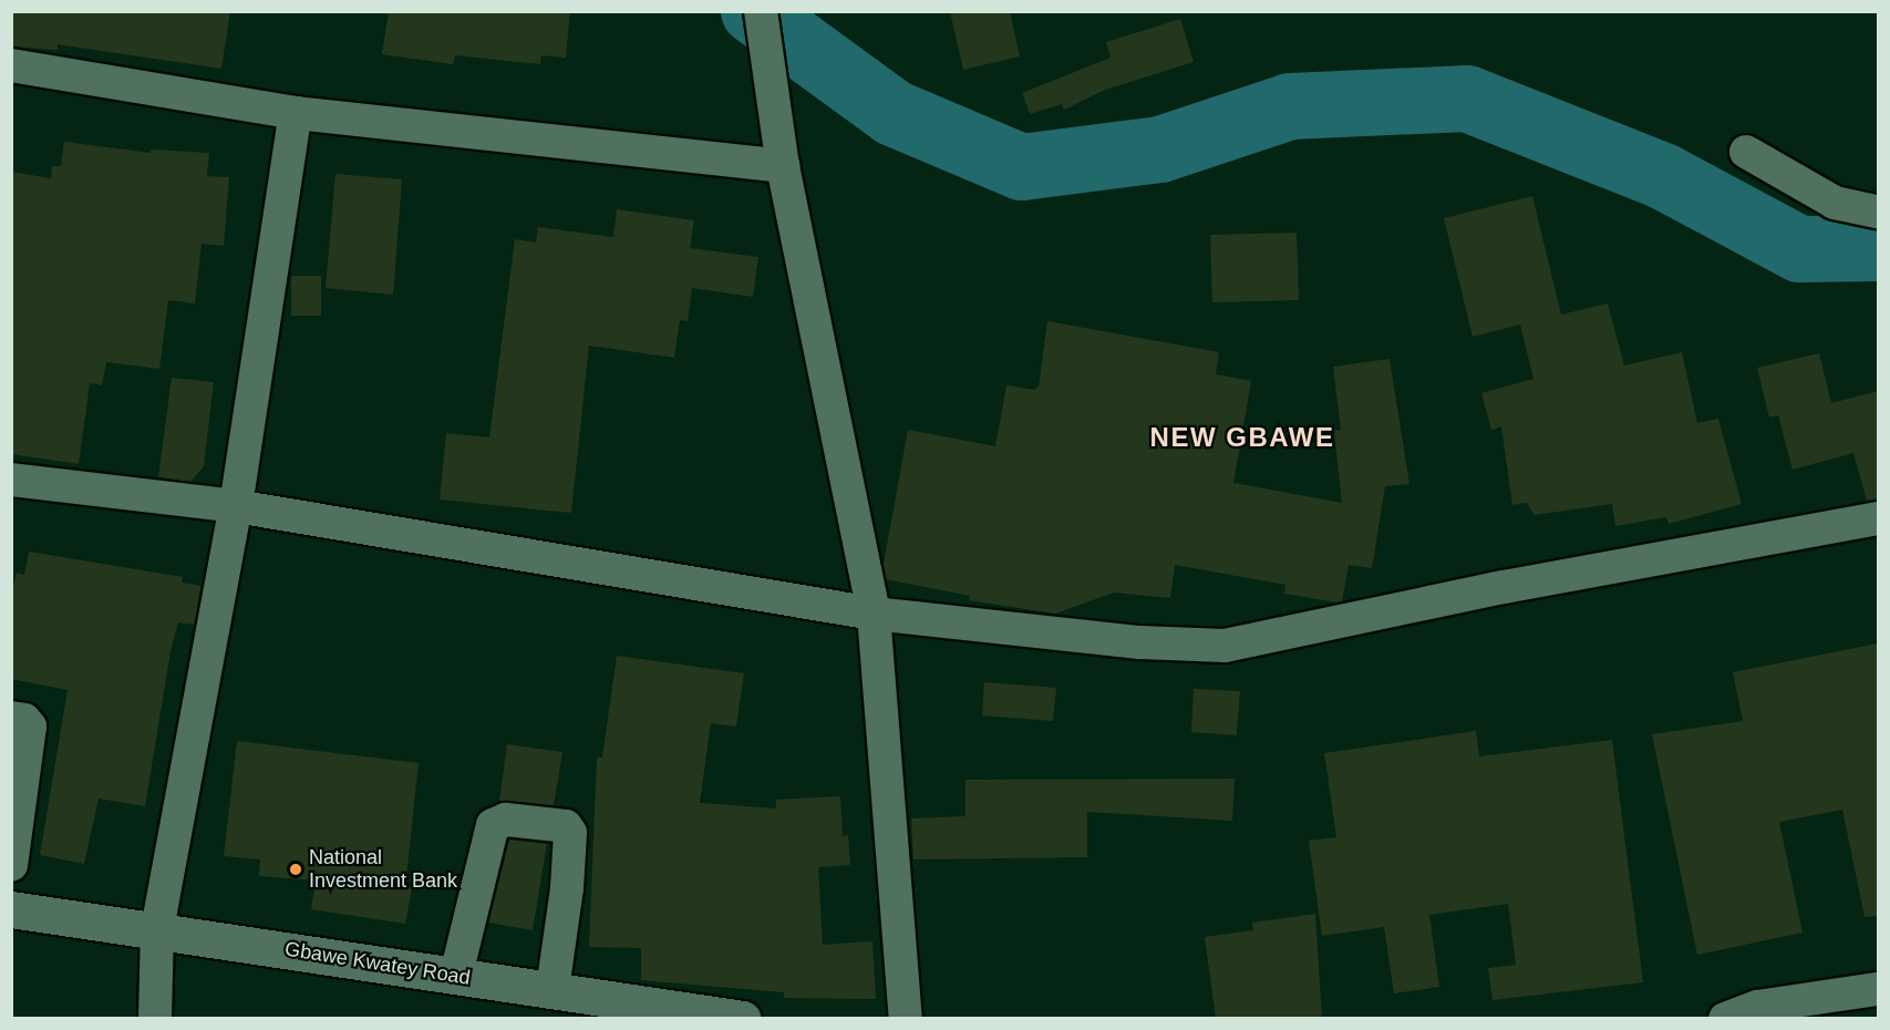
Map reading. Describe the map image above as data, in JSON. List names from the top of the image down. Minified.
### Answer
{"streets":{"street":["Gbawe Kwatey Road"]},"districts":["NEW GBAWE"],"places":["National Investment Bank"]}
